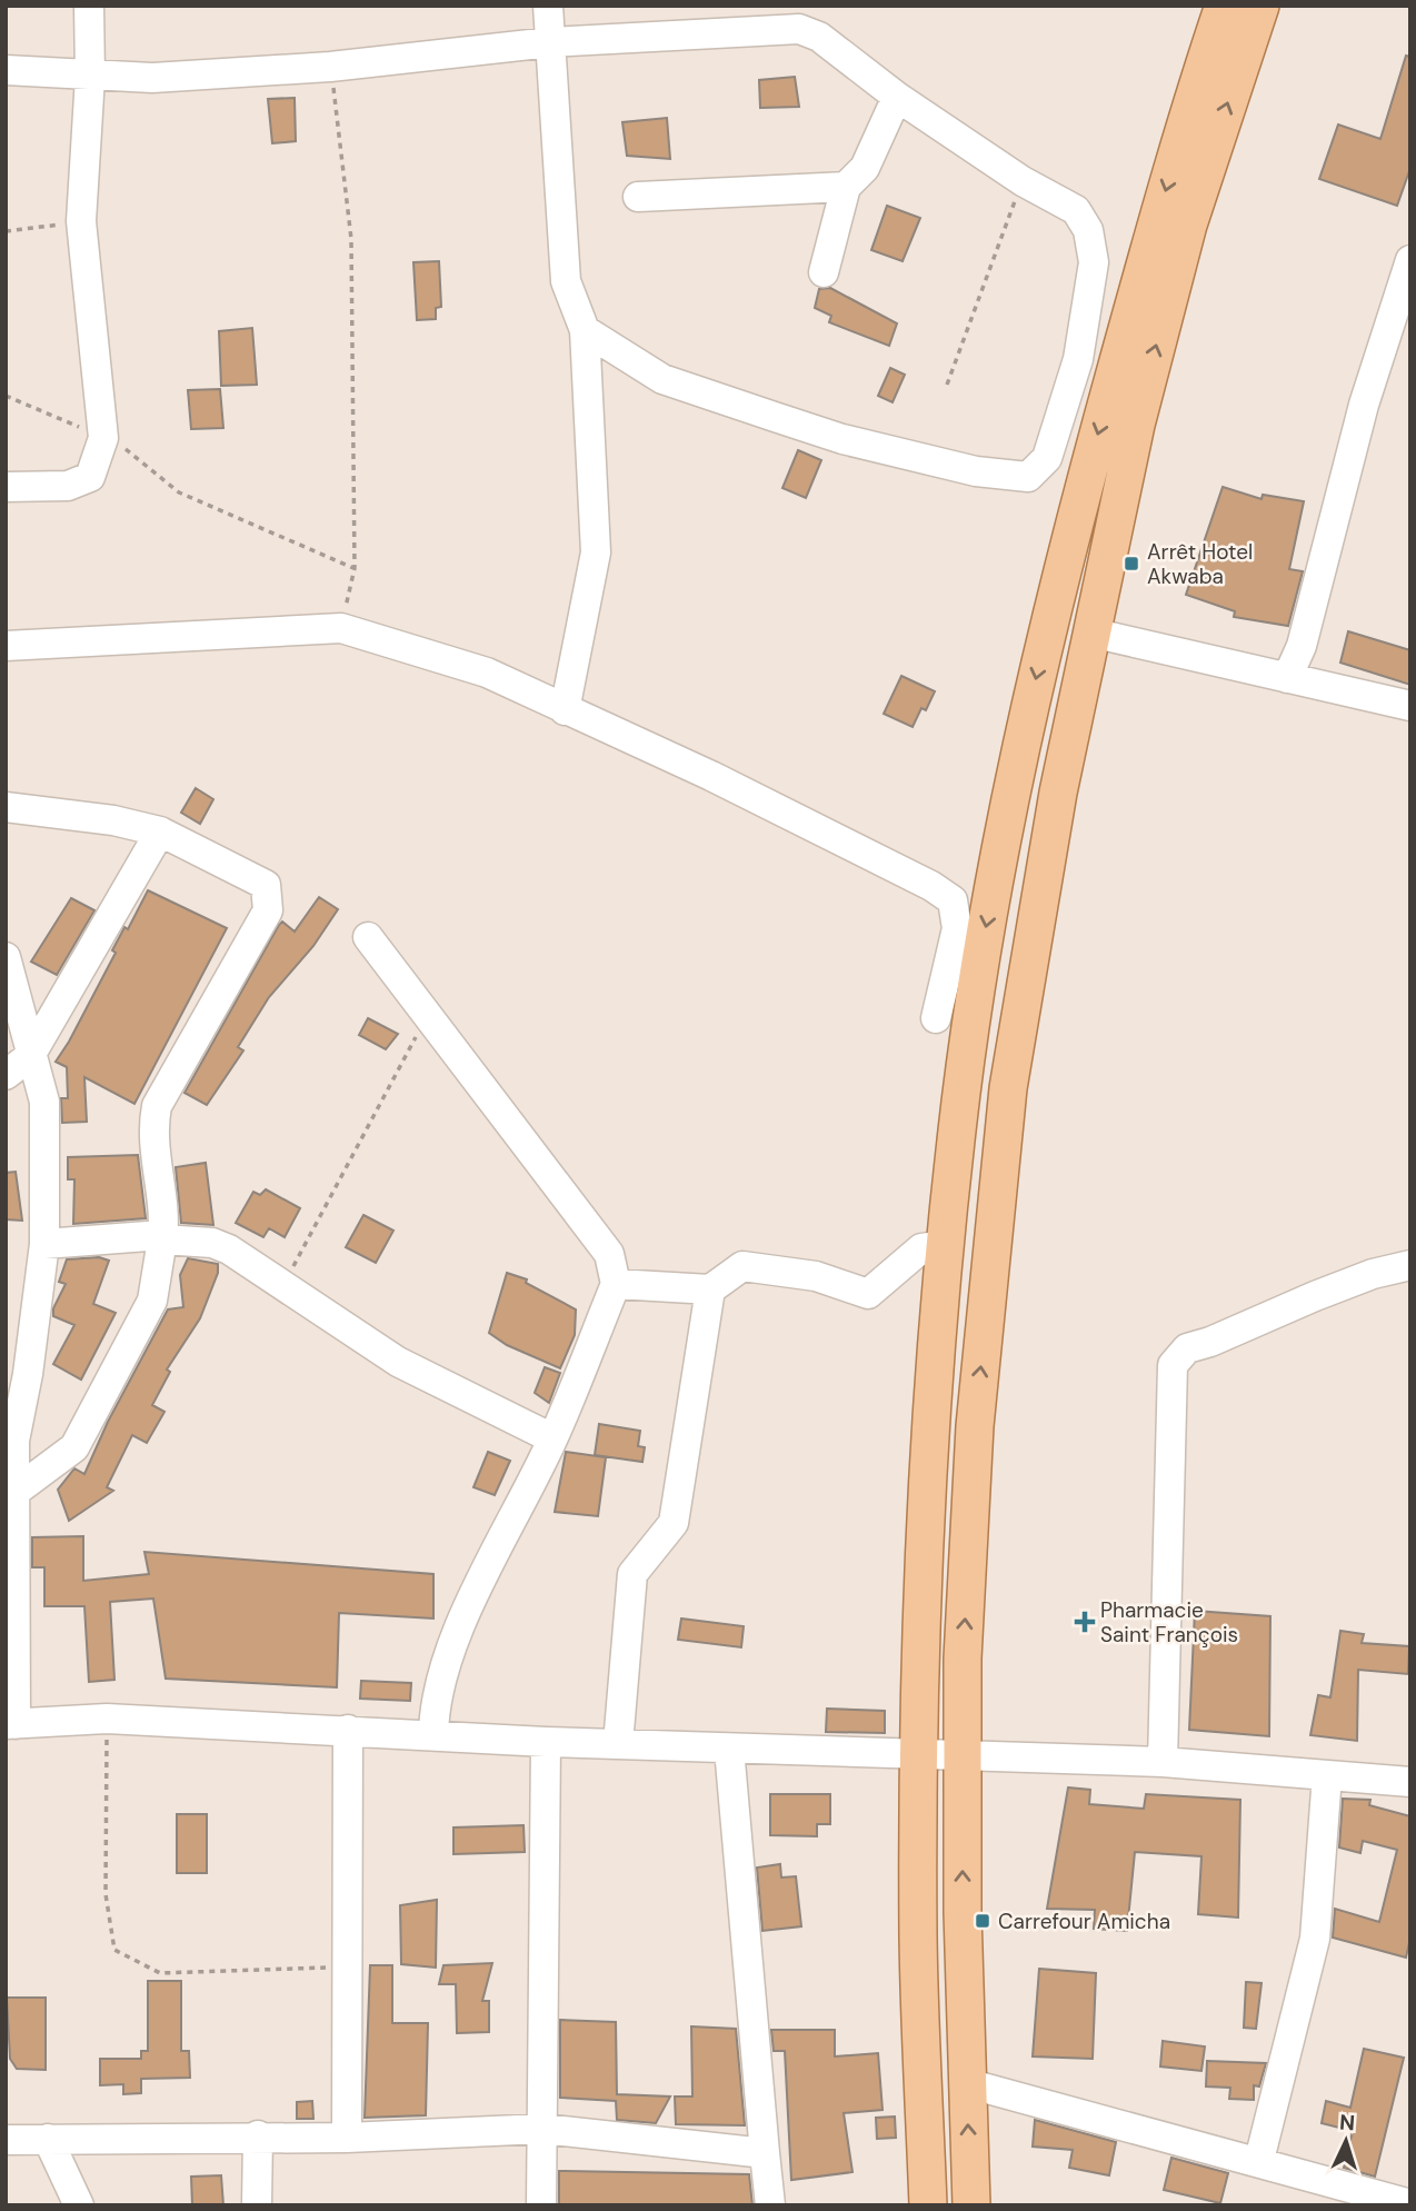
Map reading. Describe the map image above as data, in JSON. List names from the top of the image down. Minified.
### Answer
{"places":{"transit":["Arrêt Hotel Akwaba","Carrefour Amicha"],"health":["Pharmacie Saint François"]},"north":"top"}
